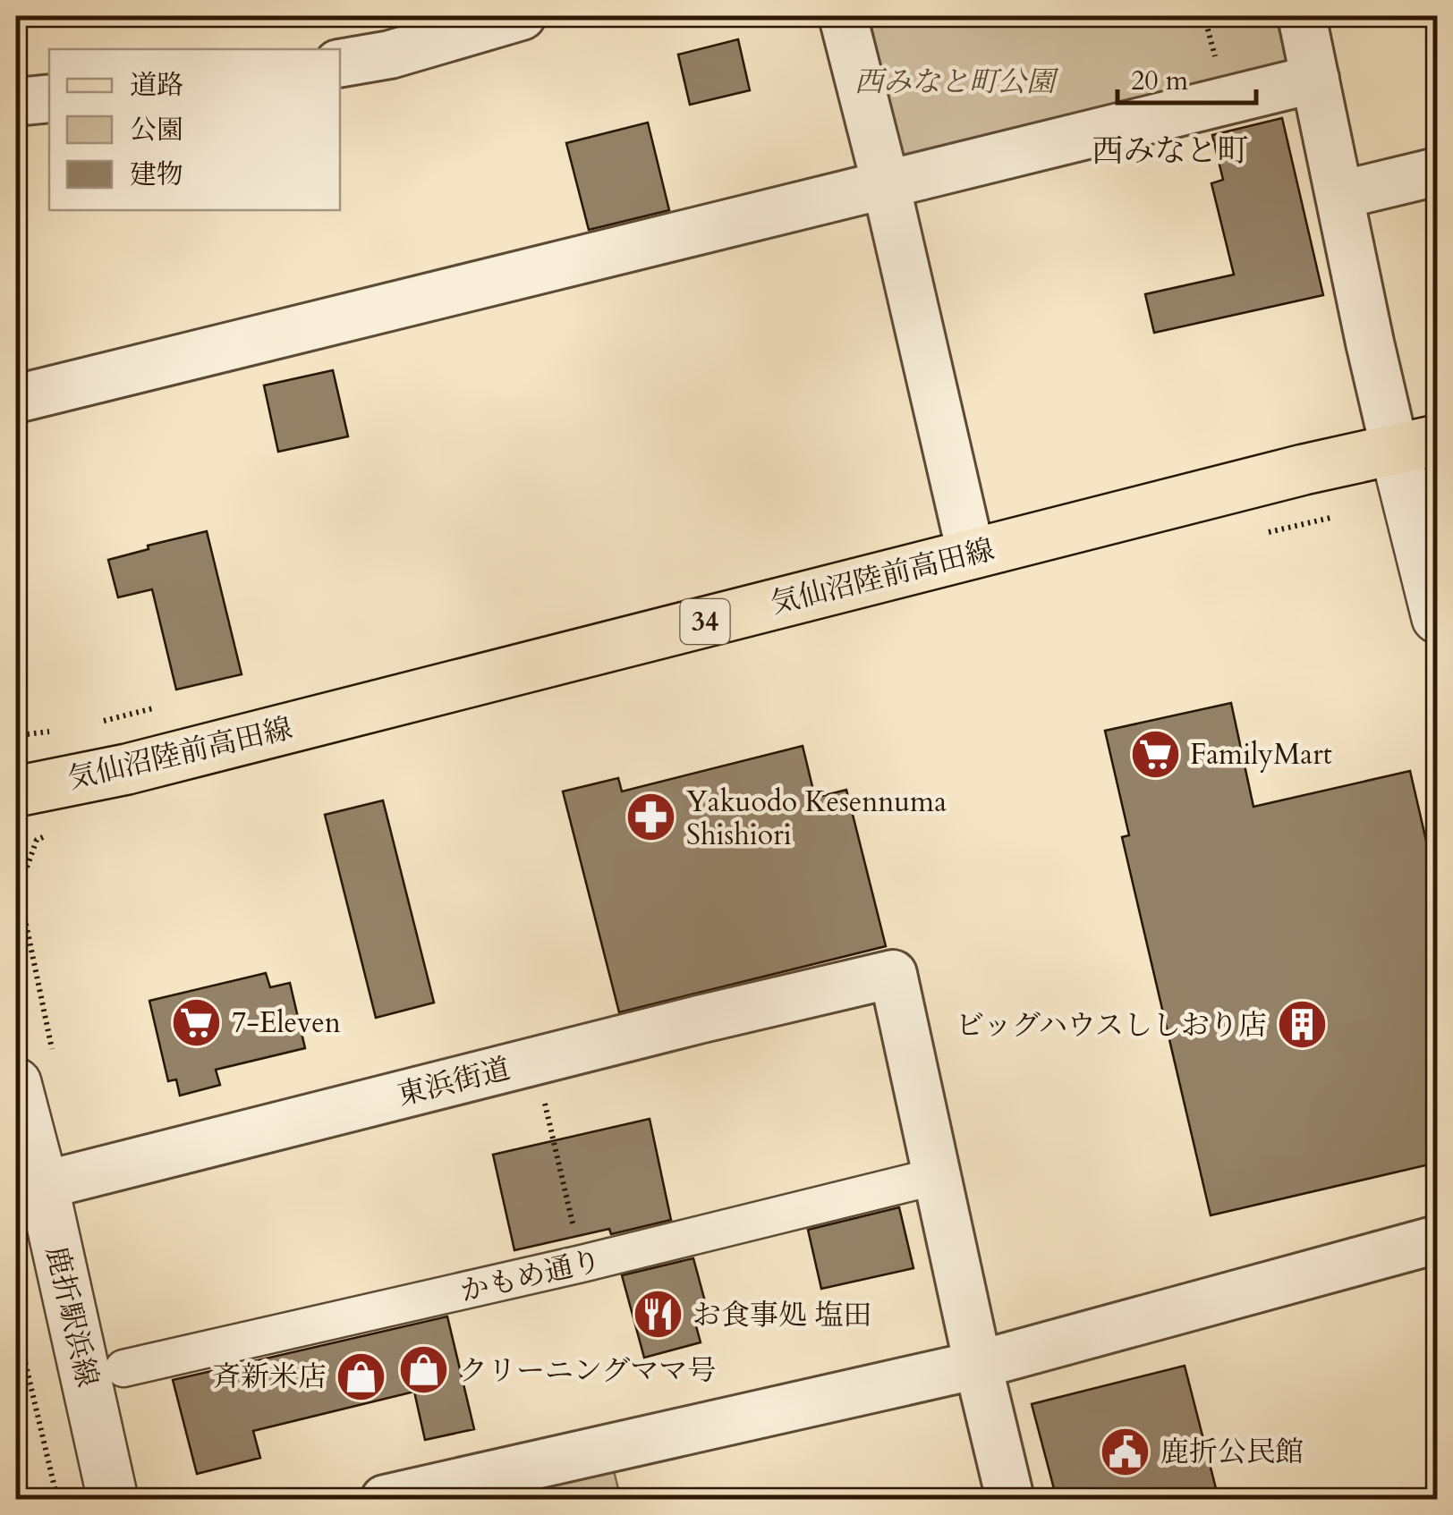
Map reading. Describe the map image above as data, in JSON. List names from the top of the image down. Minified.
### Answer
{"streets":{"main road":["気仙沼陸前高田線","34"],"street":["東浜街道","かもめ通り","鹿折駅浜線"]},"crossings":[["東浜街道","かもめ通り"],["東浜街道","鹿折駅浜線"]],"districts":["西みなと町"],"parks":["西みなと町公園"],"places":{"supermarket":["FamilyMart","7-Eleven"],"pharmacy":["Yakuodo Kesennuma Shishiori"],"building":["ビッグハウスししおり店"],"restaurant":["お食事処 塩田"],"shop":["クリーニングママ号","斉新米店"],"public building":["鹿折公民館"]},"legend":["道路","公園","建物"],"scale_bar":"20 m"}
